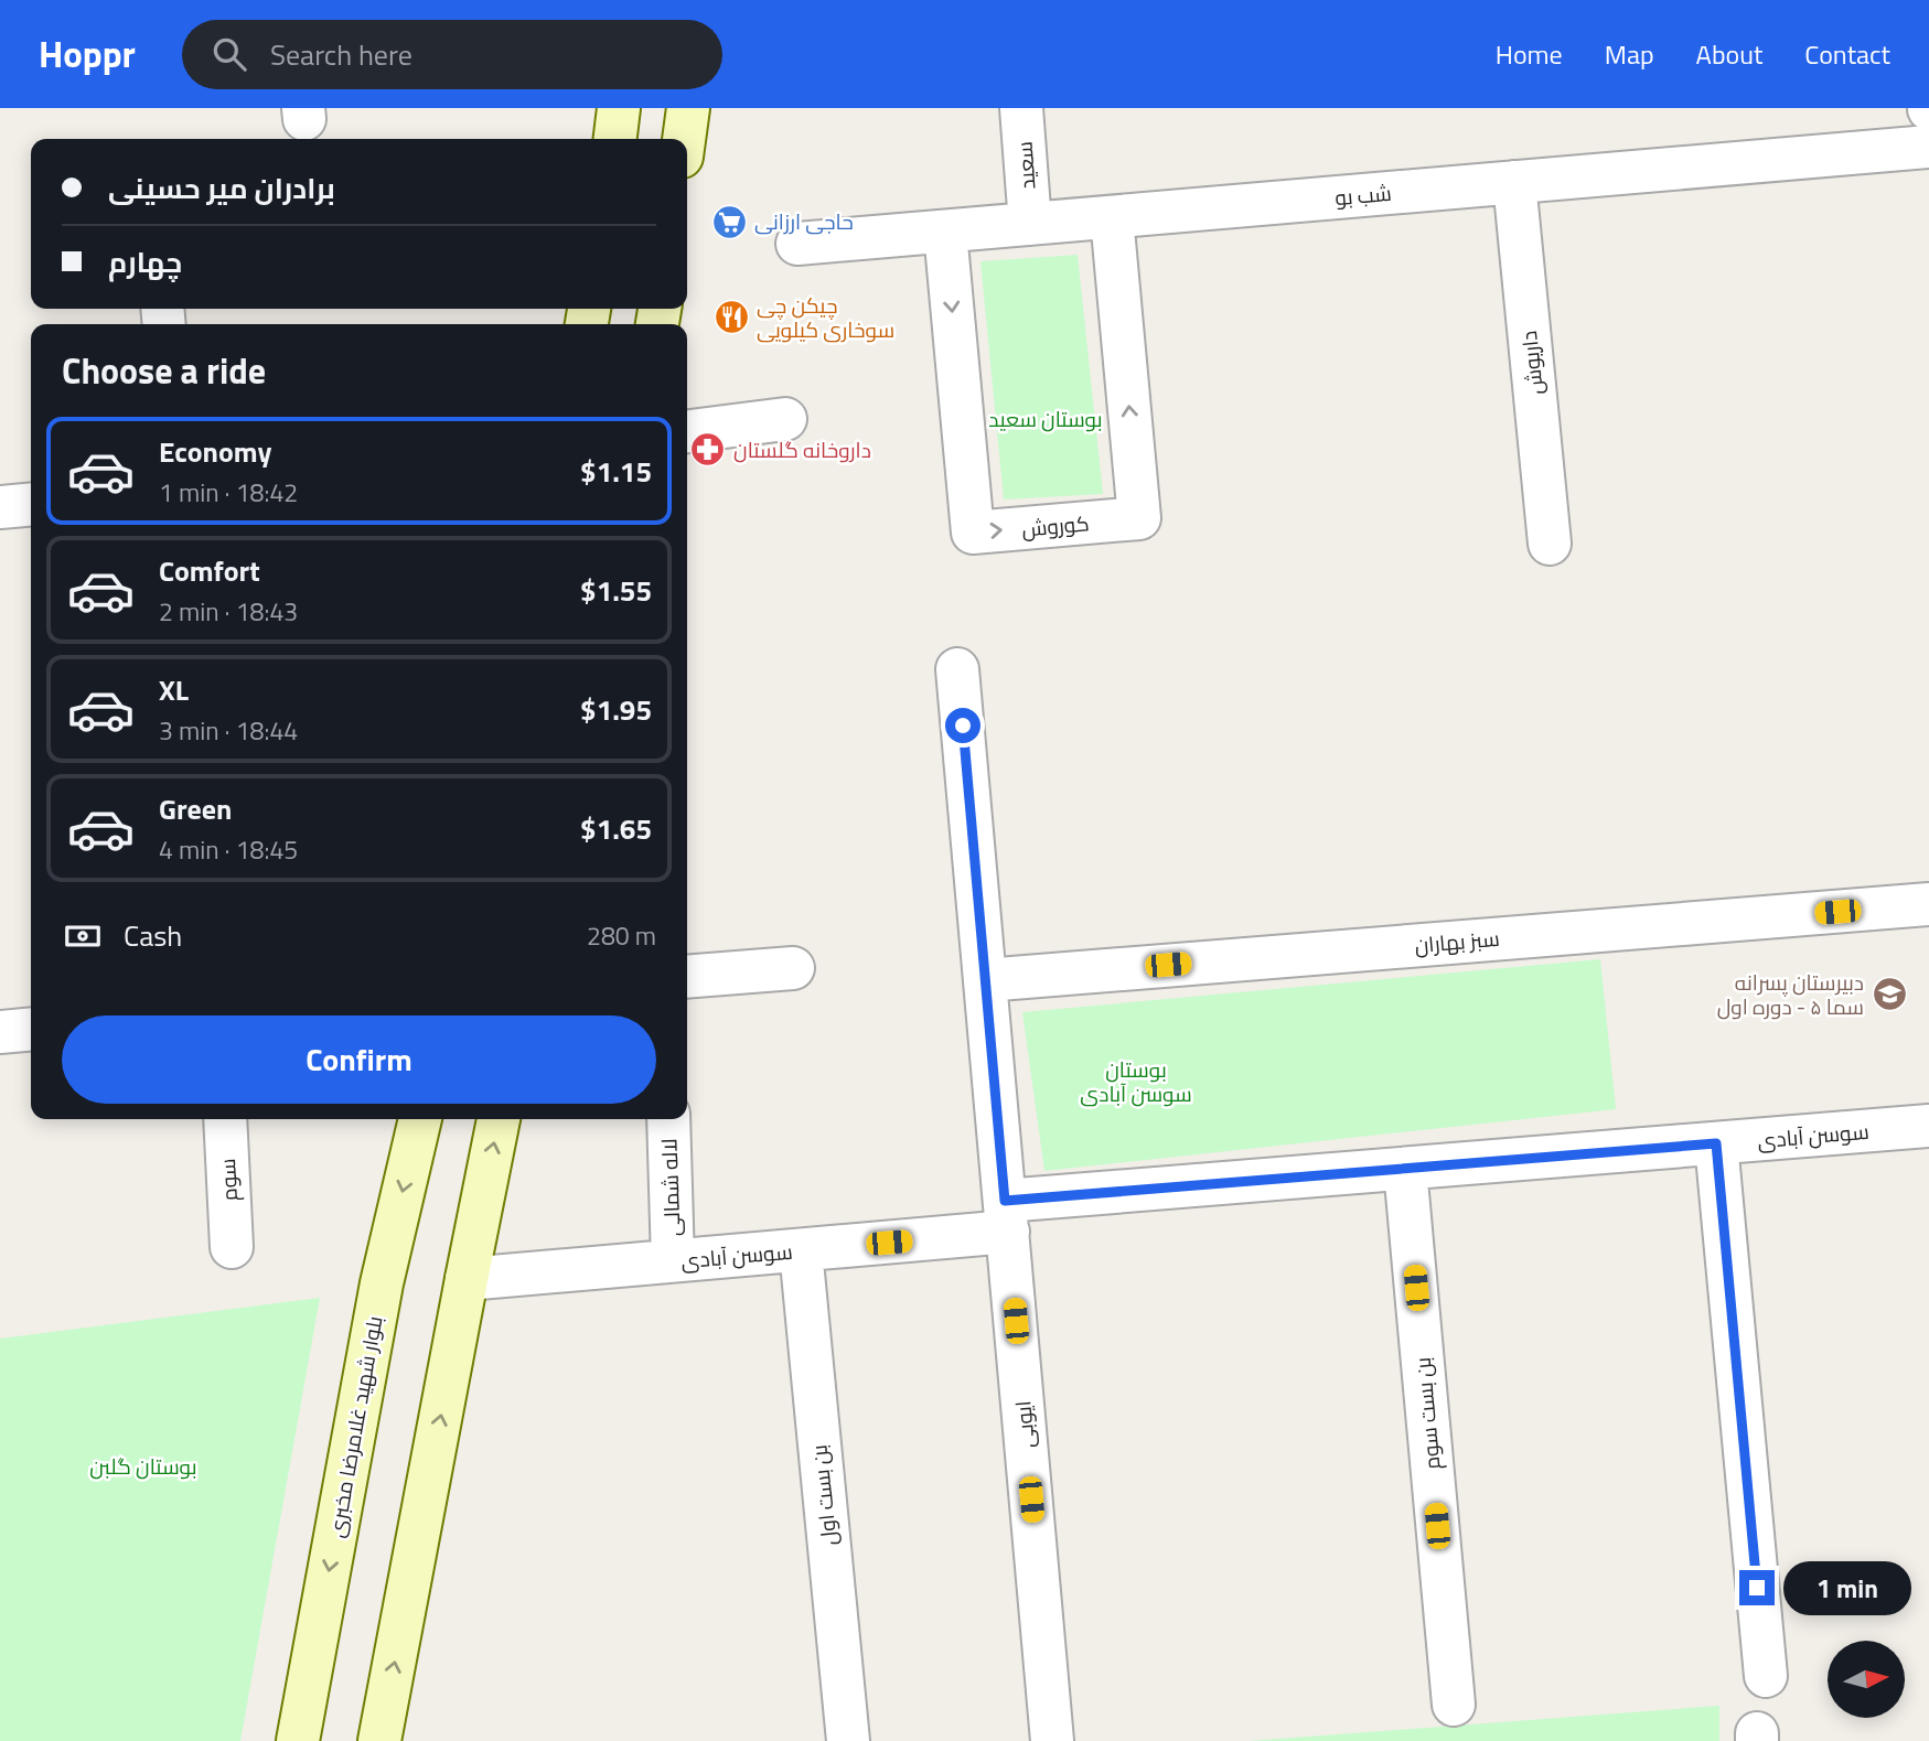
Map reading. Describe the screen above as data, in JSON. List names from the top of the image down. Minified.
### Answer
{"streets":{"main road":["بلوار شهید غلامرضا مخبری"],"street":["سعید","شب بو","داریوش","کوروش","سبز بهاران","سوسن آبادی","سوم","لاله شمالی","بن بست سوم","ایوبی","بن بست اول"]},"crossings":[["سعید","شب بو"],["شب بو","داریوش"],["شب بو","کوروش"],["سبز بهاران","ایوبی"],["سوسن آبادی","لاله شمالی"],["سوسن آبادی","بن بست سوم"],["سوسن آبادی","ایوبی"],["سوسن آبادی","بن بست اول"]],"parks":["بوستان سعید","بوستان سوسن آبادی","بوستان گلبن"],"places":{"supermarket":["حاجی ارزانی"],"restaurant":["چیکن چی سوخاری کیلویی"],"pharmacy":["داروخانه گلستان"],"school or university":["دبیرستان پسرانه سما ۵ - دوره اول"]},"north":"right","page":{"header":"Hoppr","search":"Search here","nav":["Home","Map","About","Contact"],"banner":["برادران میر حسینی","چهارم"],"heading":"Choose a ride","list":[{"name":"Economy","note":"1 min · 18:42","value":"$1.15"},{"name":"Comfort","note":"2 min · 18:43","value":"$1.55"},{"name":"XL","note":"3 min · 18:44","value":"$1.95"},{"name":"Green","note":"4 min · 18:45","value":"$1.65"}],"pay":["Cash","280 m"],"buttons":"Confirm","bubble":"1 min"}}
